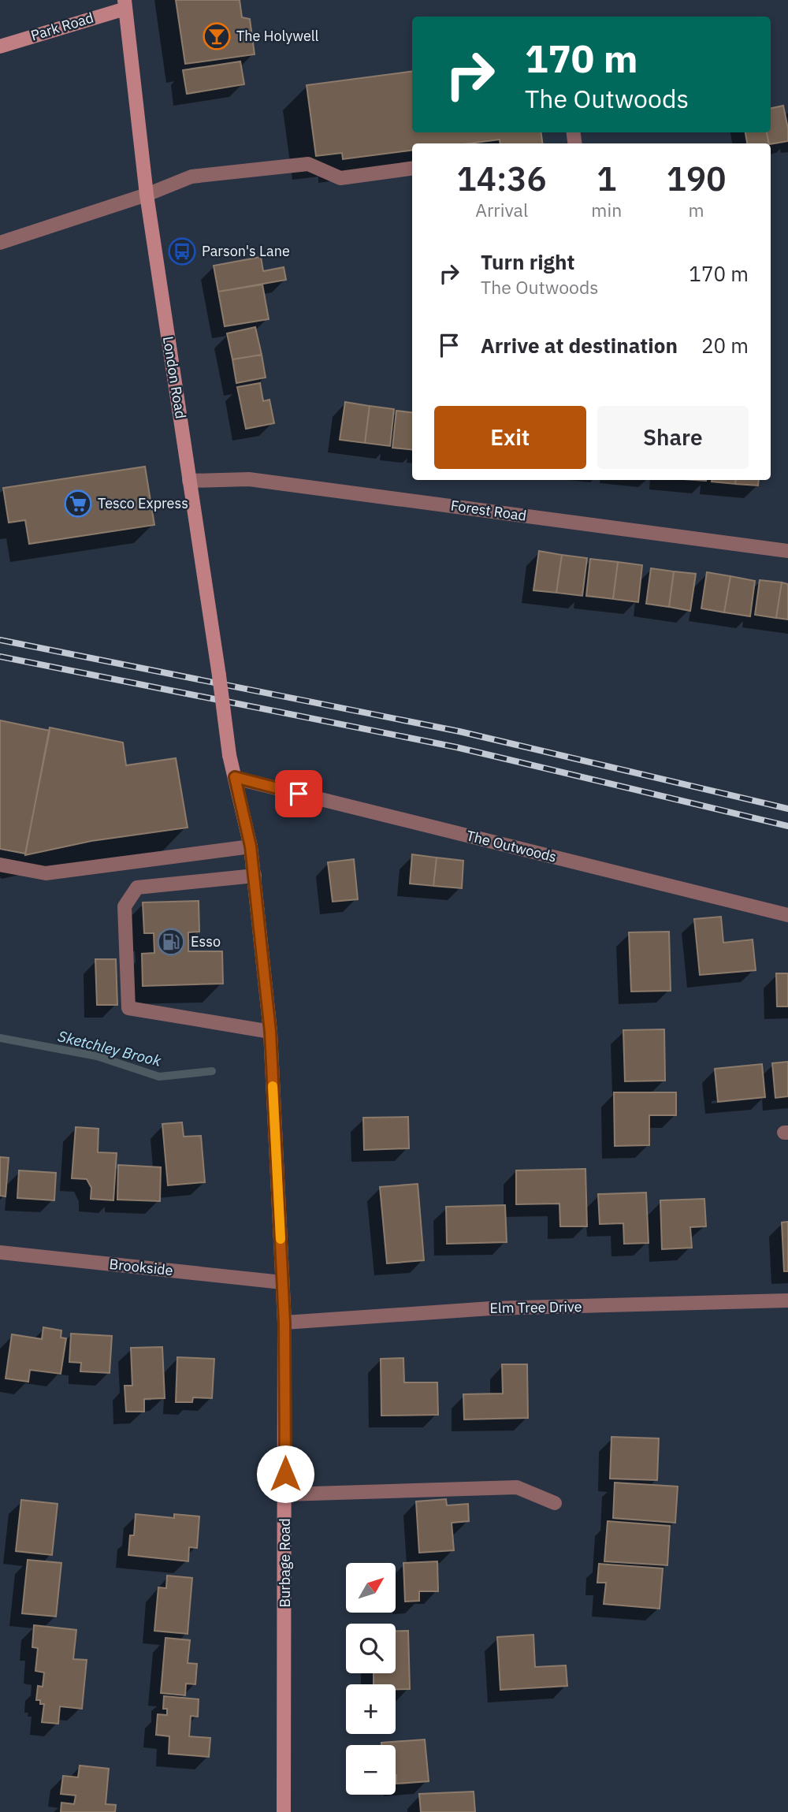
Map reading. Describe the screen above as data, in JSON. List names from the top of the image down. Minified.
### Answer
{"streets":{"main road":["Park Road","London Road","Burbage Road"],"street":["Forest Road","The Outwoods","Brookside","Elm Tree Drive"]},"crossings":[["Park Road","London Road"],["London Road","Forest Road"],["London Road","Burbage Road"],["The Outwoods","Burbage Road"],["Brookside","Burbage Road"],["Elm Tree Drive","Burbage Road"]],"water":["Sketchley Brook"],"places":{"bar":["The Holywell"],"bus stop":["Parson's Lane"],"supermarket":["Tesco Express"],"fuel station":["Esso"]},"north":"top right","page":{"turn":["170 m","The Outwoods"],"eta":["14:36","Arrival","1","min","190","m"],"list":[{"name":"Turn right","note":"The Outwoods","value":"170 m"},{"name":"Arrive at destination","value":"20 m"}],"buttons":["Exit","Share"],"map_buttons":["+","−"]}}
